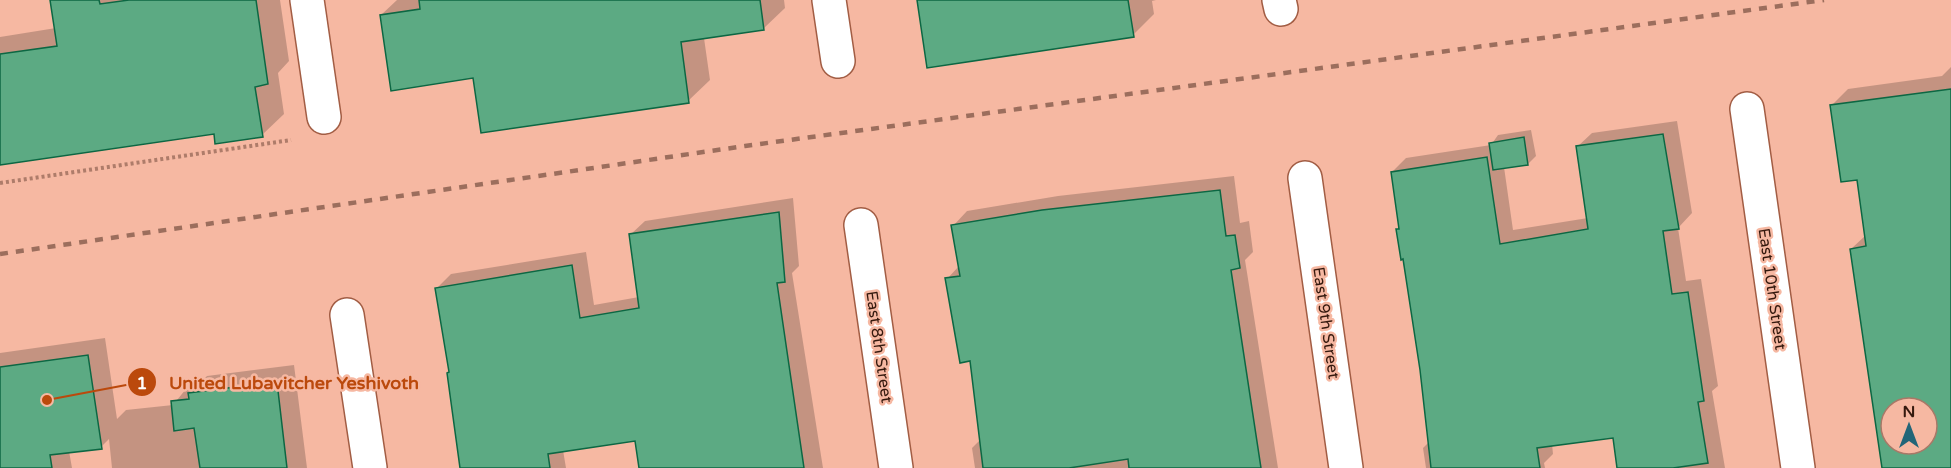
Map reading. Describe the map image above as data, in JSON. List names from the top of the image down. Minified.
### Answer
{"streets":{"street":["East 10th Street","East 9th Street","East 8th Street"]},"places":["United Lubavitcher Yeshivoth"],"north":"top"}
